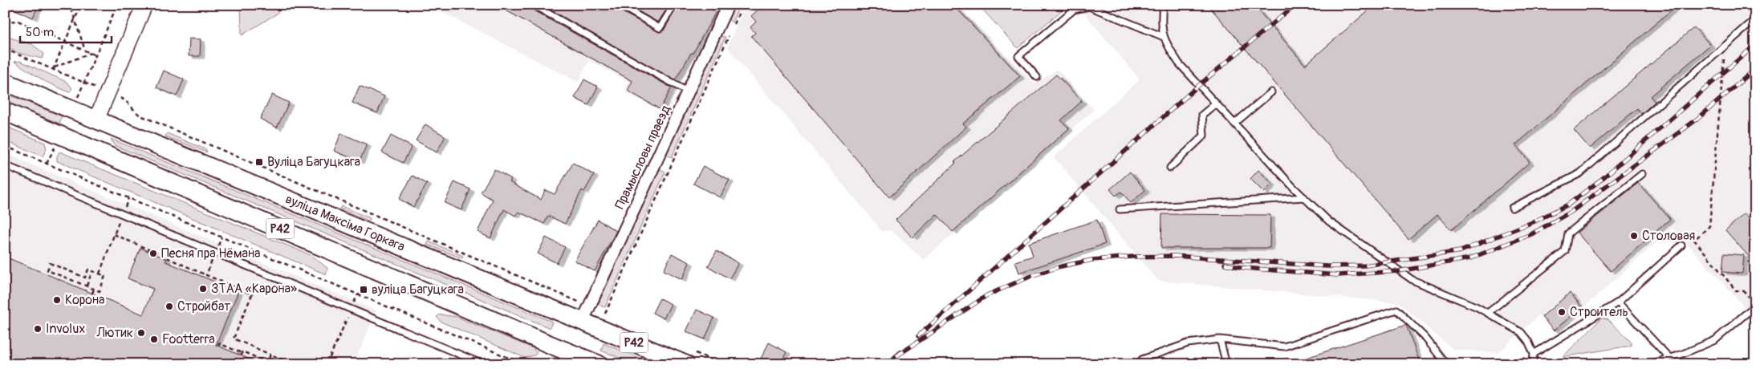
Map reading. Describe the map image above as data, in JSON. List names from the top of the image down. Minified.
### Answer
{"streets":{"main road":["вуліца Максіма Горкага","Р42"],"street":["Прамысловы праезд"]},"crossings":[["Прамысловы праезд","вуліца Максіма Горкага"]],"places":{"transit":["Вуліца Багуцкага","вуліца Багуцкага"],"other":["Столовая","Песня пра Нёмана","ЗТАА «Карона»","Корона","Стройбат","Строитель","Involux","Лютик","Footterra"]},"scale_bar":"50 m"}
